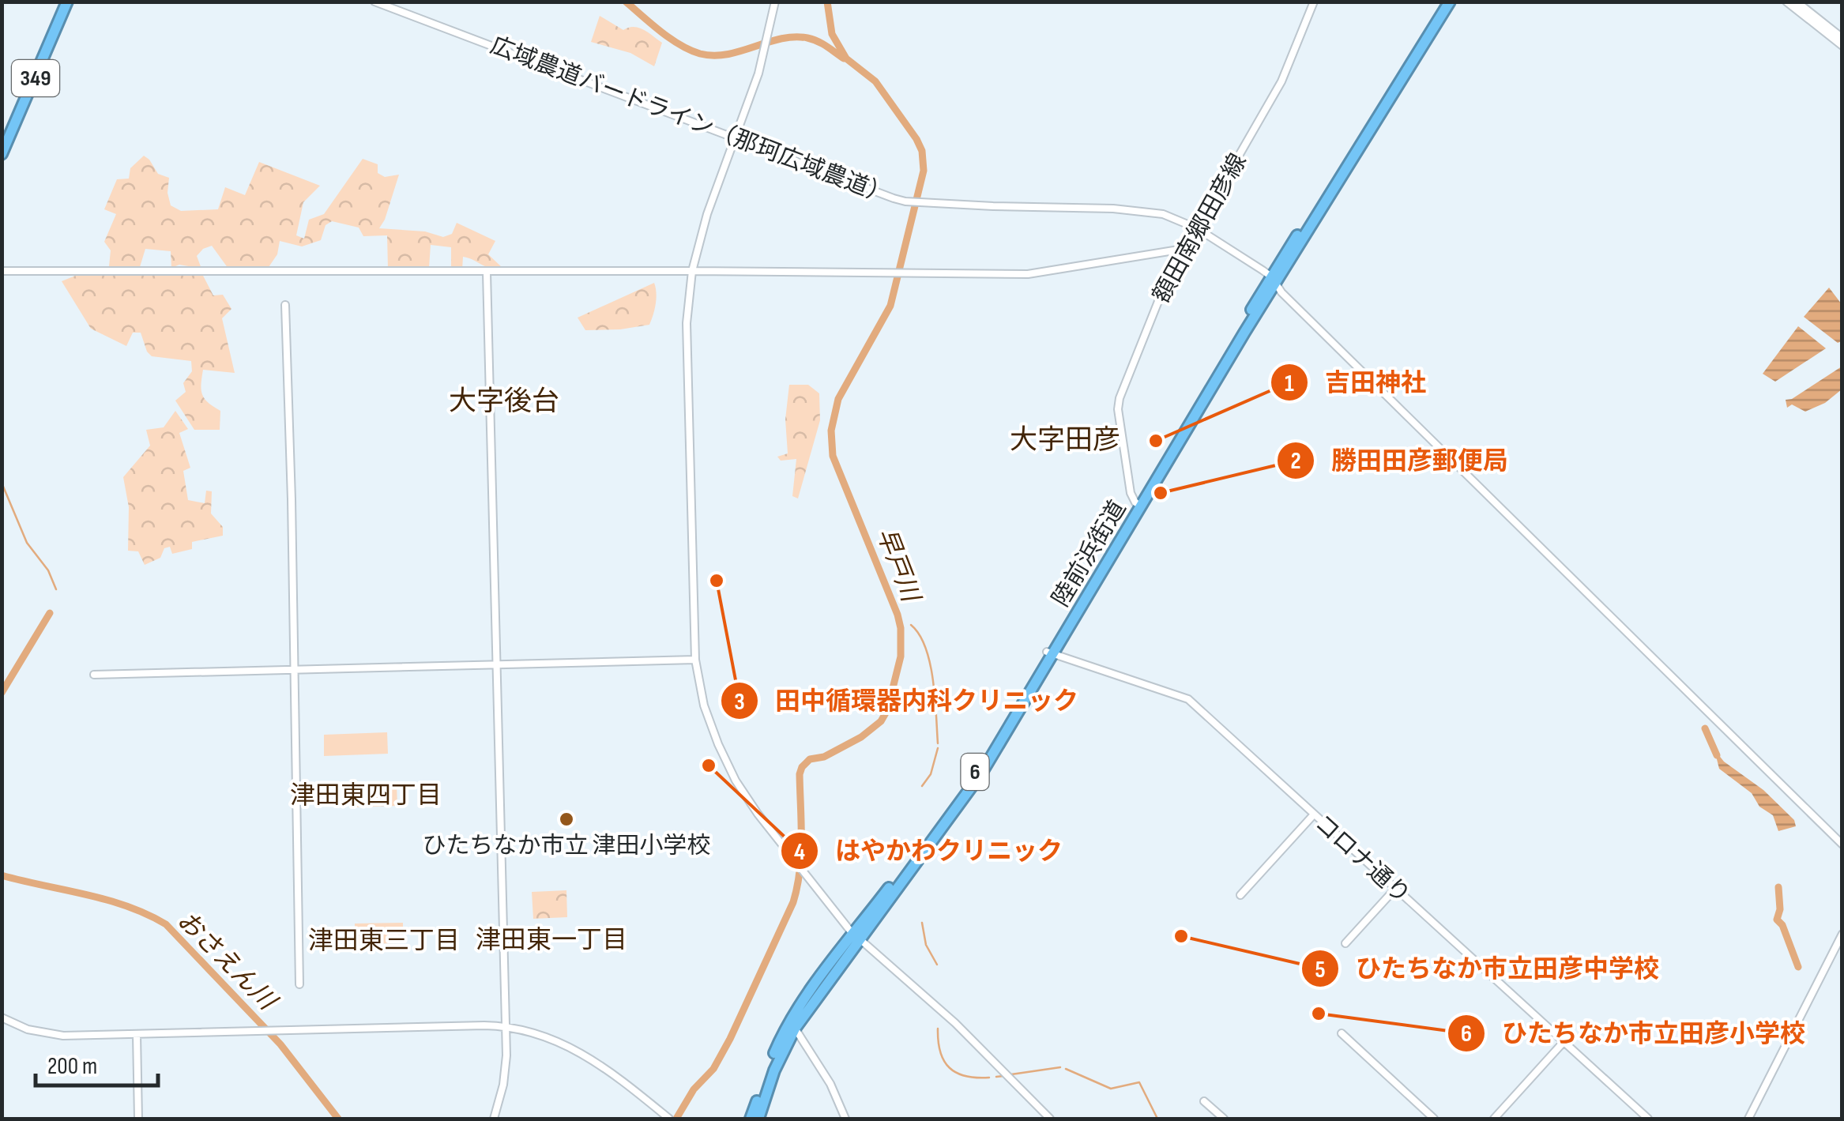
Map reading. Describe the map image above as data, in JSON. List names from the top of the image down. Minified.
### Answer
{"streets":{"highway":["349","陸前浜街道","6"],"street":["広域農道バードライン（那珂広域農道）","額田南郷田彦線","コロナ通り"]},"crossings":[["広域農道バードライン（那珂広域農道）","額田南郷田彦線"],["広域農道バードライン（那珂広域農道）","陸前浜街道"],["額田南郷田彦線","陸前浜街道"],["陸前浜街道","コロナ通り"]],"districts":["大字後台","大字田彦","津田東四丁目","津田東一丁目","津田東三丁目"],"water":["早戸川","おさえん川"],"places":["吉田神社","勝田田彦郵便局","田中循環器内科クリニック","はやかわクリニック","ひたちなか市立 津田小学校","ひたちなか市立田彦中学校","ひたちなか市立田彦小学校"],"scale_bar":"200 m"}
